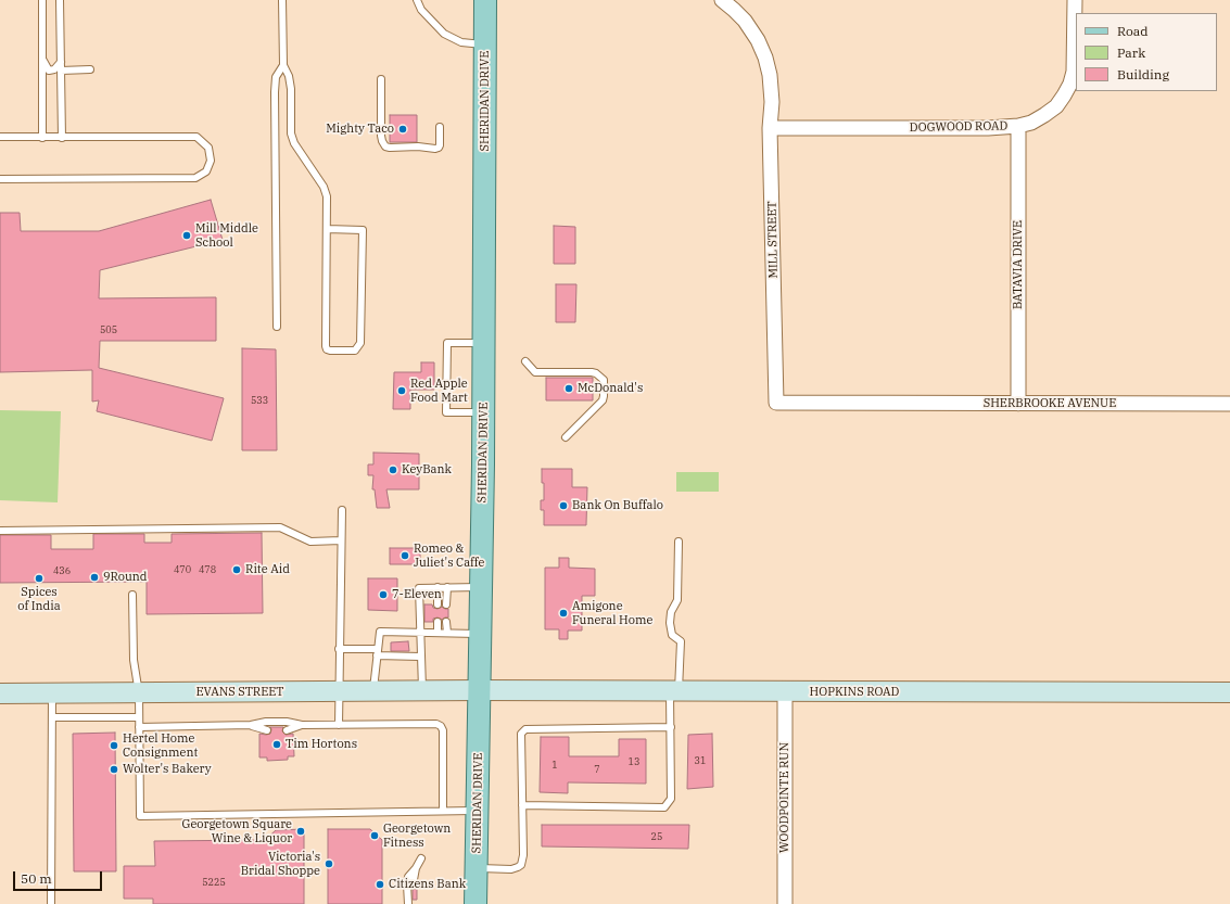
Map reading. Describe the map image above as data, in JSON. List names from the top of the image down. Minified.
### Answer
{"streets":{"main road":["SHERIDAN DRIVE"],"street":["DOGWOOD ROAD","MILL STREET","BATAVIA DRIVE","SHERBROOKE AVENUE","EVANS STREET","HOPKINS ROAD","WOODPOINTE RUN"]},"crossings":[["SHERIDAN DRIVE","EVANS STREET"],["SHERIDAN DRIVE","HOPKINS ROAD"],["DOGWOOD ROAD","MILL STREET"],["DOGWOOD ROAD","BATAVIA DRIVE"],["MILL STREET","SHERBROOKE AVENUE"],["BATAVIA DRIVE","SHERBROOKE AVENUE"],["EVANS STREET","HOPKINS ROAD"],["HOPKINS ROAD","WOODPOINTE RUN"]],"places":["Mighty Taco","Mill Middle School","McDonald's","Red Apple Food Mart","KeyBank","Bank On Buffalo","Romeo & Juliet's Caffe","Rite Aid","9Round","Spices of India","7-Eleven","Amigone Funeral Home","Tim Hortons","Hertel Home Consignment","Wolter's Bakery","Georgetown Square Wine & Liquor","Georgetown Fitness","Victoria's Bridal Shoppe","Citizens Bank"],"house_numbers":["505","533","470","478","436","31","13","1","7","25","5225"],"legend":["Road","Park","Building"],"scale_bar":"50 m"}
